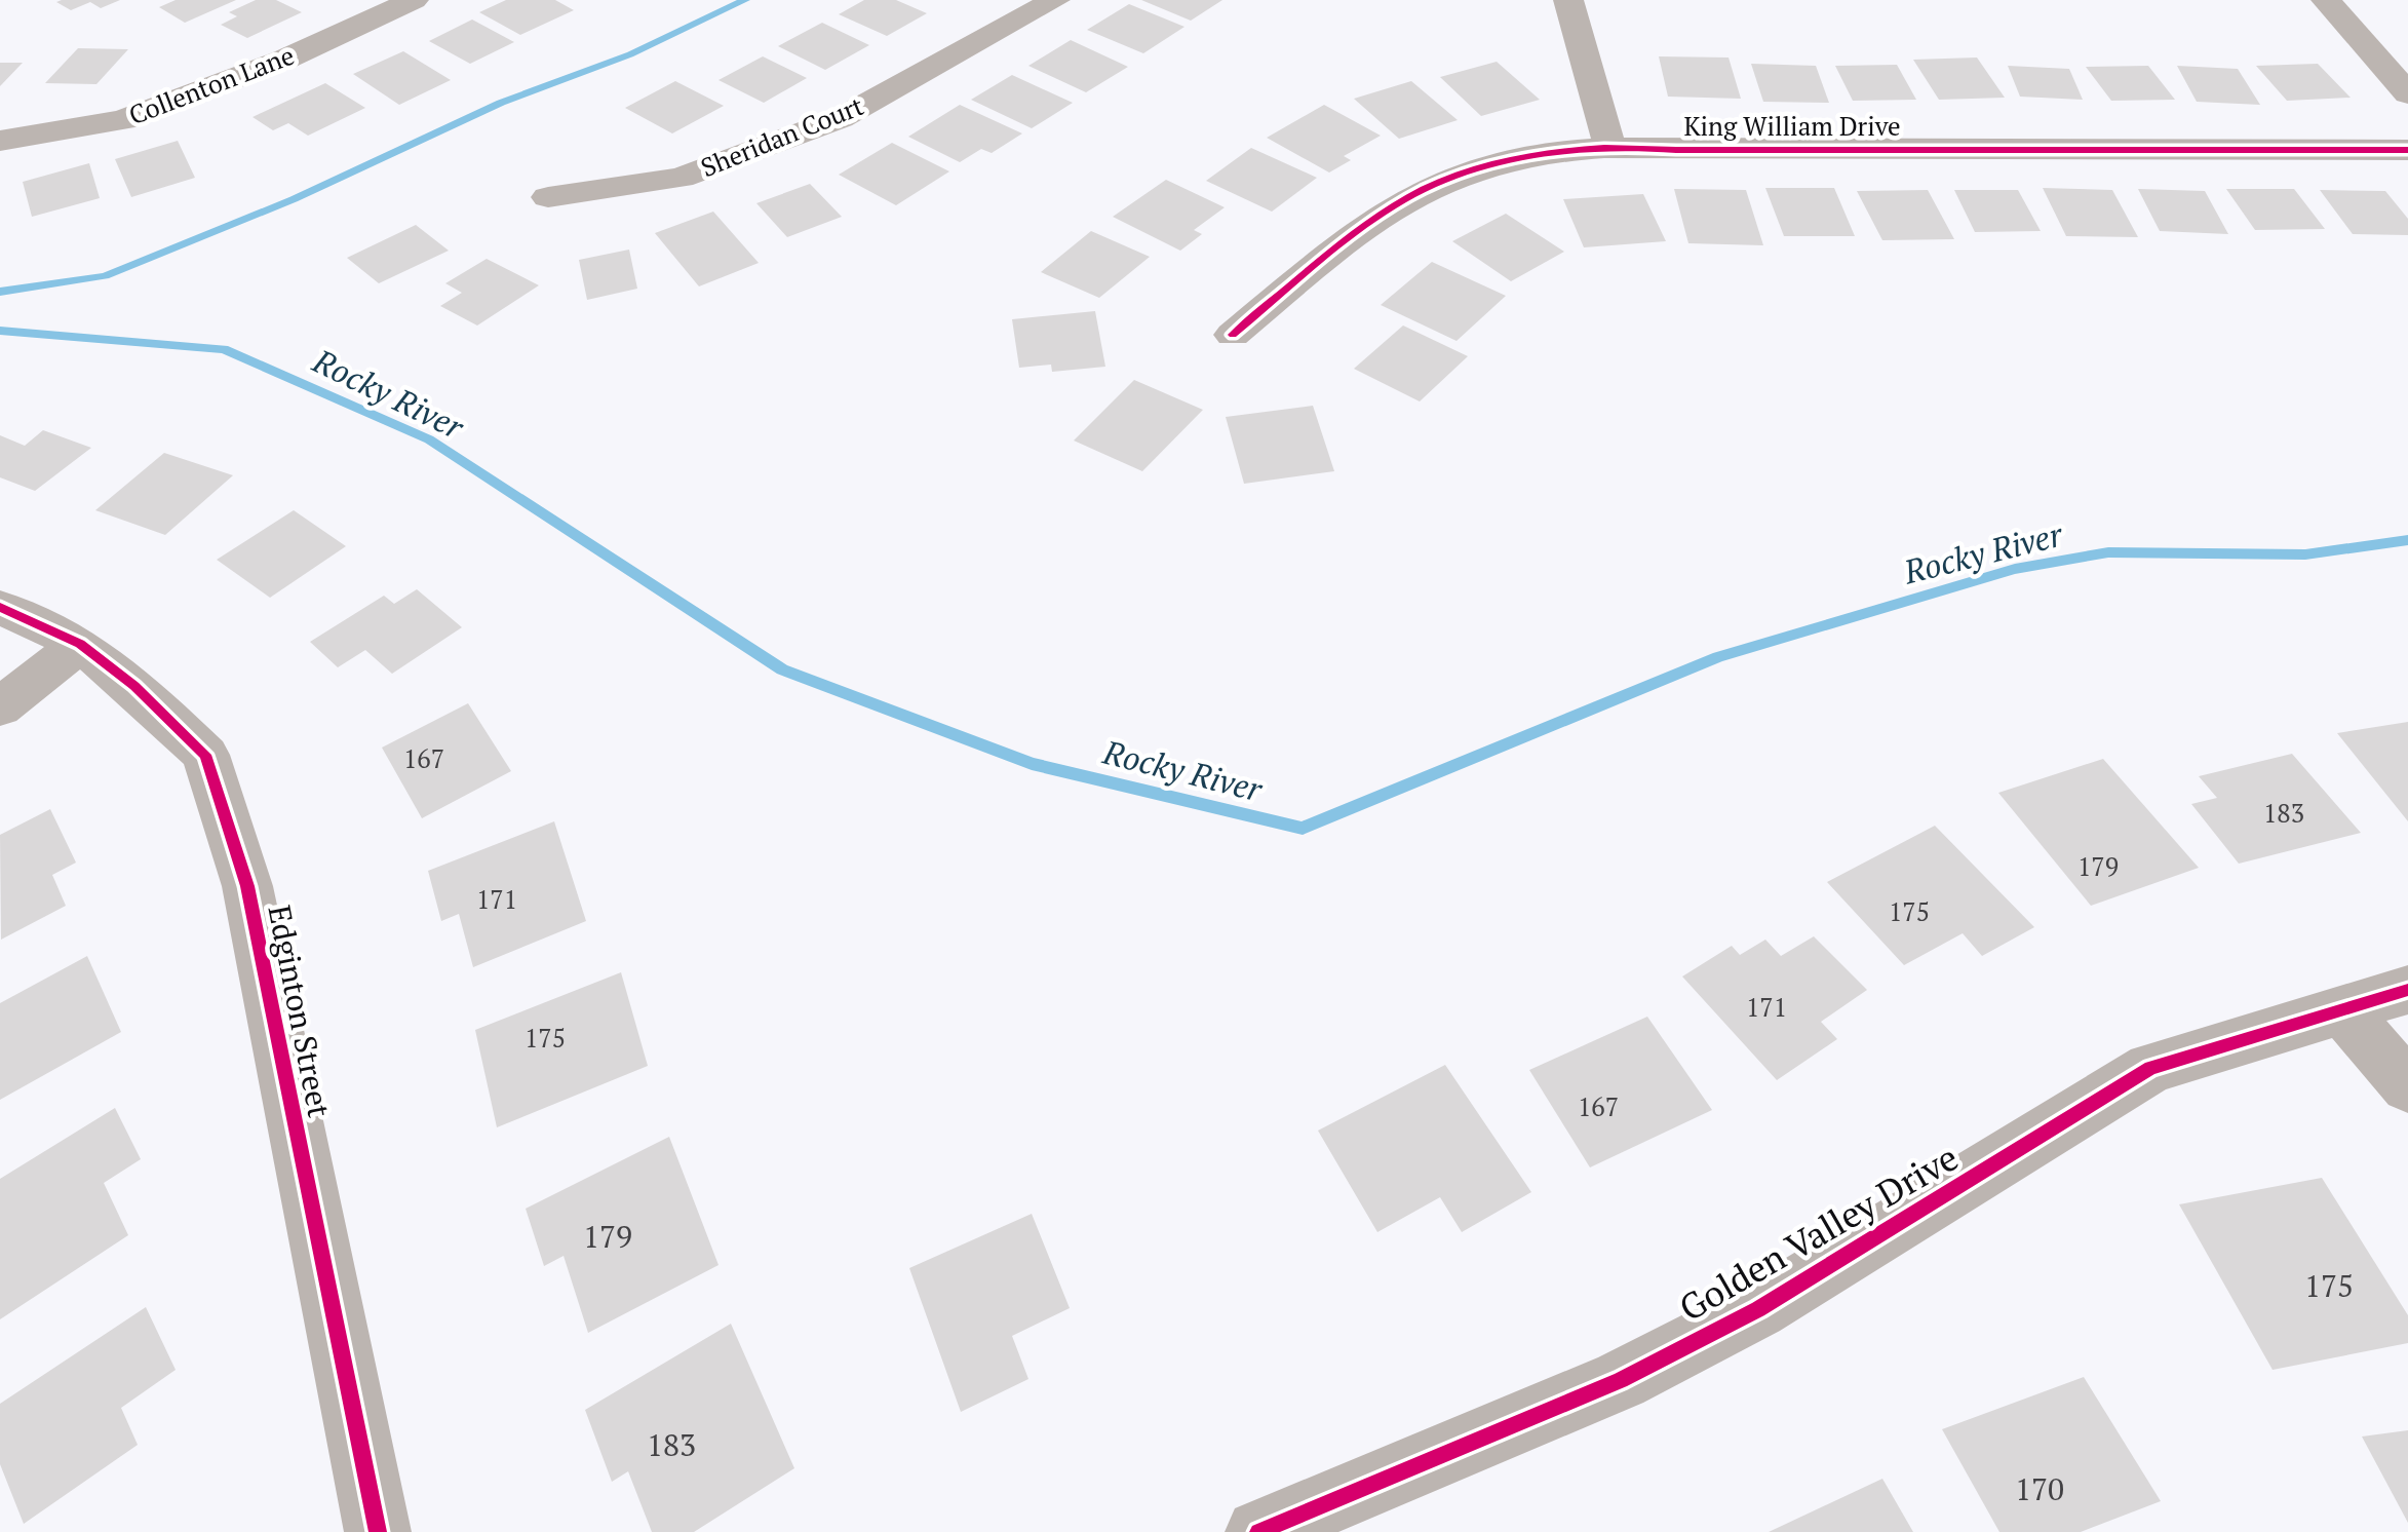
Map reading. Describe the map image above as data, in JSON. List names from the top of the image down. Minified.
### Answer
{"streets":{"street":["Collenton Lane","King William Drive","Sheridan Court","Edginton Street","Golden Valley Drive"]},"water":["Rocky River"],"house_numbers":["167","183","179","171","175","171","175","167","179","175","183","170"]}
